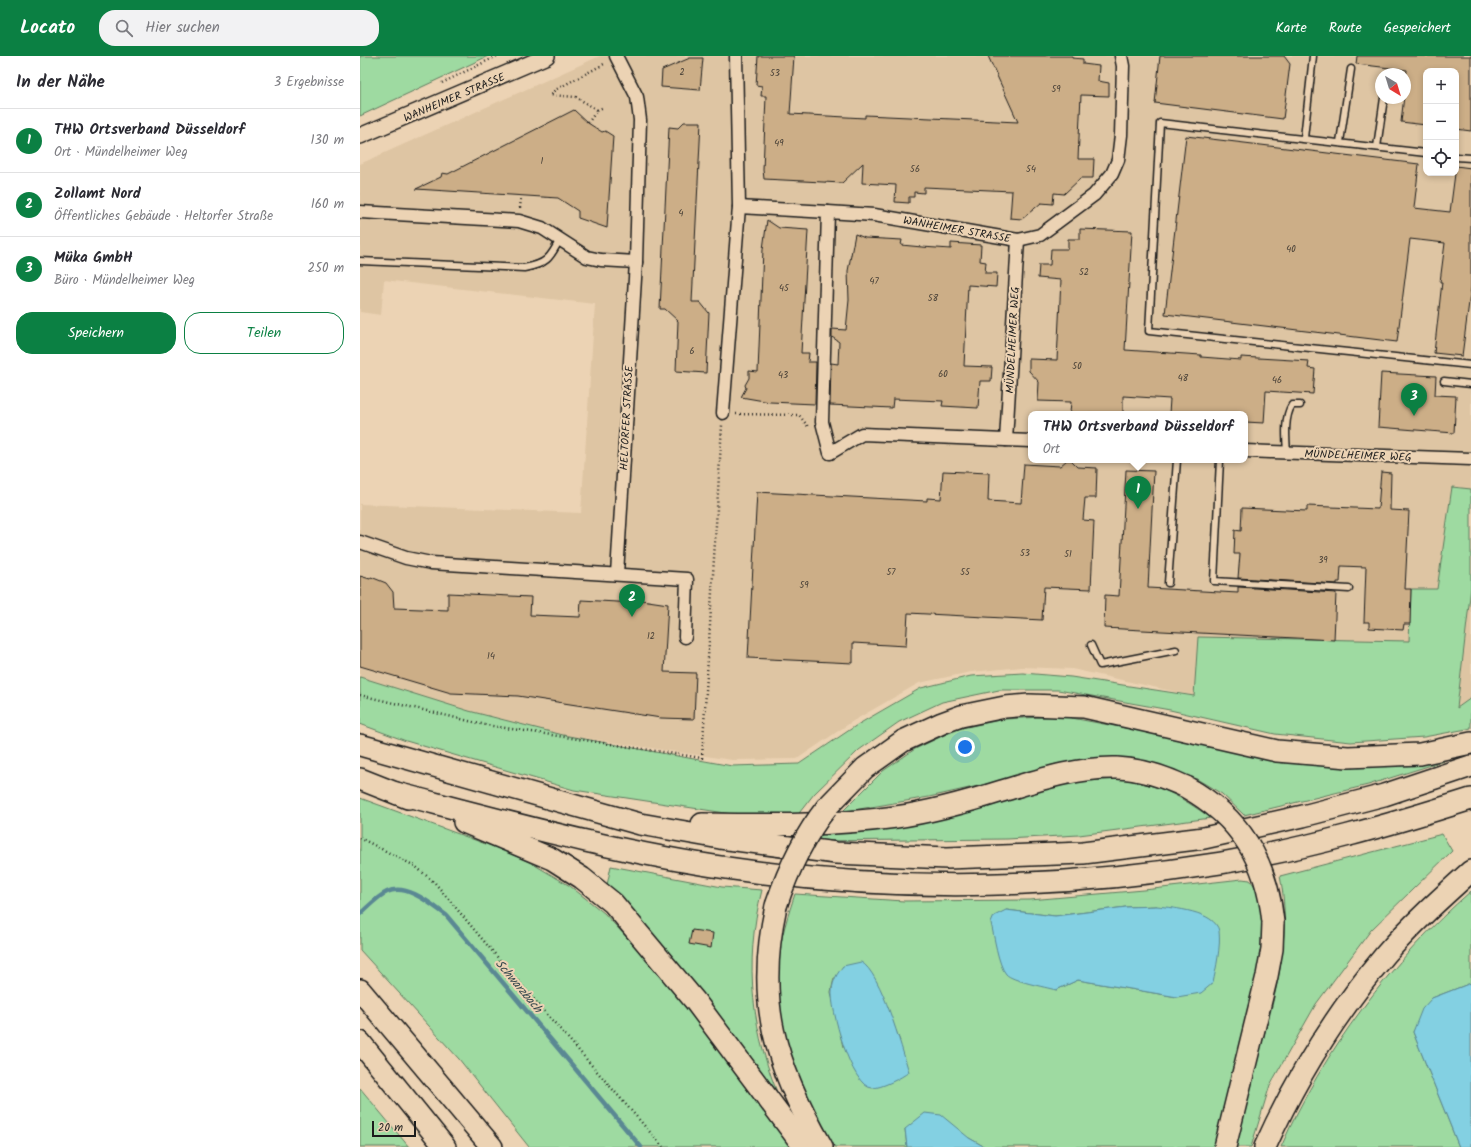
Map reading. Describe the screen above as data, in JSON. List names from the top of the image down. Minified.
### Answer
{"streets":{"street":["WANHEIMER STRASSE","MÜNDELHEIMER WEG","HELTORFER STRASSE"]},"crossings":[["WANHEIMER STRASSE","MÜNDELHEIMER WEG"]],"water":["Schwarzbach"],"house_numbers":["2","53","59","49","1","56","54","4","40","52","47","45","58","6","50","60","43","48","46","53","51","39","57","55","59","12","14"],"scale_bar":"20 m","north":"bottom right","page":{"header":"Locato","search":"Hier suchen","nav":["Karte","Route","Gespeichert"],"heading":["In der Nähe","3 Ergebnisse"],"map_buttons":["+","−"],"list":[{"mark":"1","name":"THW Ortsverband Düsseldorf","note":"Ort · Mündelheimer Weg","value":"130 m"},{"mark":"2","name":"Zollamt Nord","note":"Öffentliches Gebäude · Heltorfer Straße","value":"160 m"},{"mark":"3","name":"Müka GmbH","note":"Büro · Mündelheimer Weg","value":"250 m"}],"buttons":["Speichern","Teilen"],"pins":["3","1","2"],"popup":["THW Ortsverband Düsseldorf","Ort"],"scale":"20 m"}}
